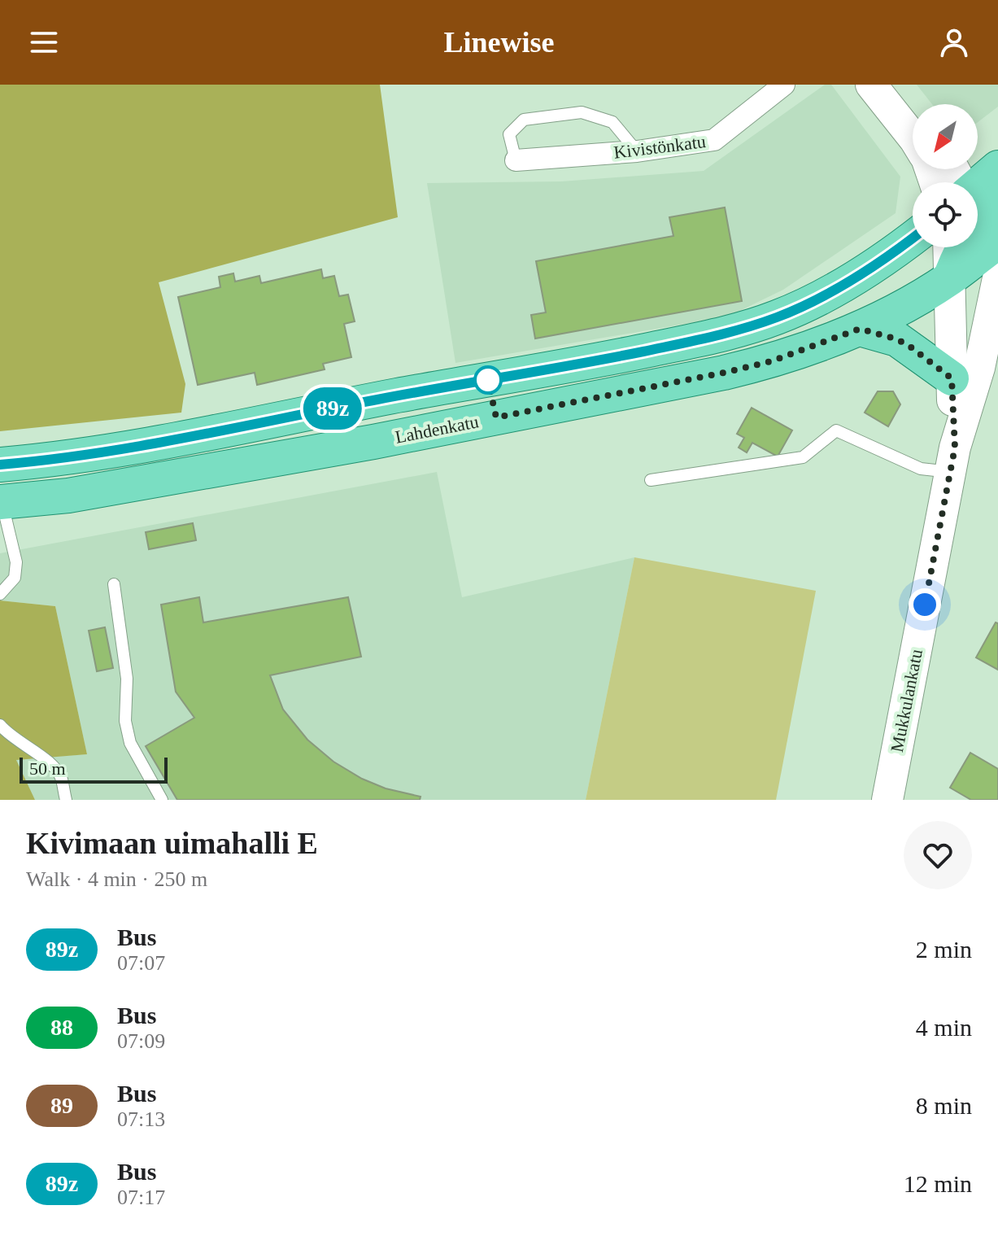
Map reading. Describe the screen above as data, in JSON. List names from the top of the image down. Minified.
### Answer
{"streets":{"main road":["Lahdenkatu"],"street":["Kivistönkatu","Mukkulankatu"]},"crossings":[["Lahdenkatu","Mukkulankatu"]],"lines":["bus line 89z"],"scale_bar":"50 m","north":"bottom left","page":{"header":"Linewise","on_map":"89z","scale":"50 m","heading":["Kivimaan uimahalli E","Walk · 4 min · 250 m"],"list":[{"mark":"89z","name":"Bus","note":"07:07","value":"2 min"},{"mark":"88","name":"Bus","note":"07:09","value":"4 min"},{"mark":"89","name":"Bus","note":"07:13","value":"8 min"},{"mark":"89z","name":"Bus","note":"07:17","value":"12 min"}]}}
